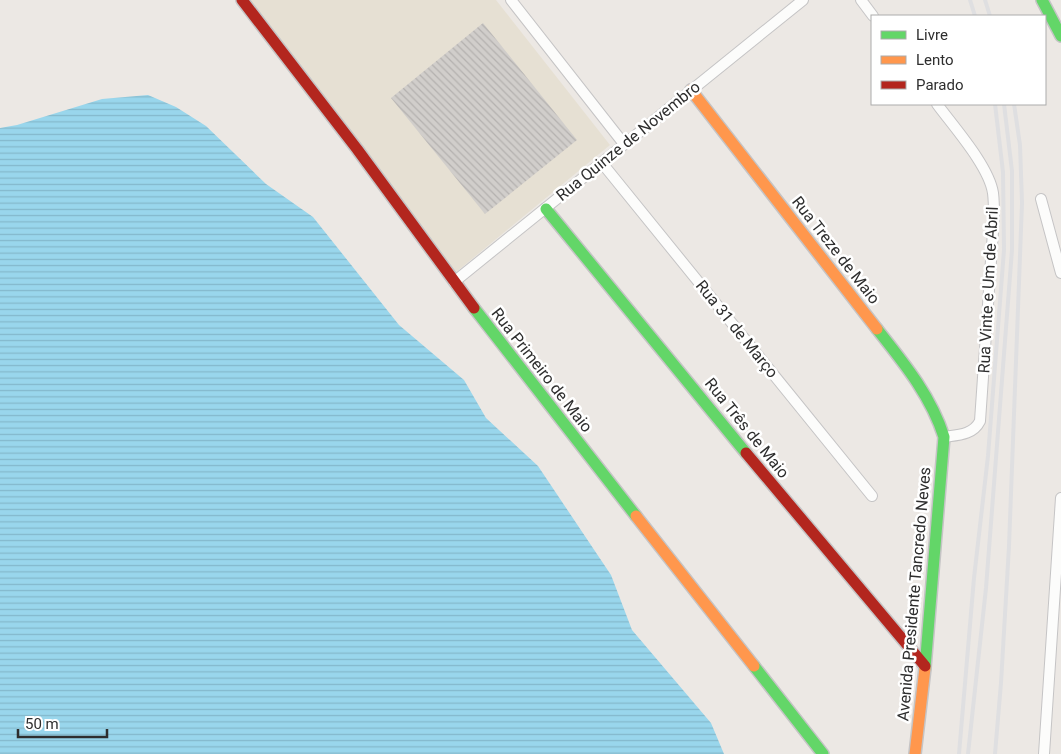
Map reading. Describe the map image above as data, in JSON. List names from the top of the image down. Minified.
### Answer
{"streets":{"street":["Rua Quinze de Novembro","Rua Treze de Maio","Rua Vinte e Um de Abril","Rua 31 de Março","Rua Primeiro de Maio","Rua Três de Maio","Avenida Presidente Tancredo Neves"]},"crossings":[["Rua Quinze de Novembro","Rua Treze de Maio"],["Rua Quinze de Novembro","Rua 31 de Março"],["Rua Quinze de Novembro","Rua Primeiro de Maio"],["Rua Quinze de Novembro","Rua Três de Maio"],["Rua Treze de Maio","Rua Vinte e Um de Abril"],["Rua Treze de Maio","Avenida Presidente Tancredo Neves"],["Rua Vinte e Um de Abril","Avenida Presidente Tancredo Neves"],["Rua Três de Maio","Avenida Presidente Tancredo Neves"]],"legend":["Livre","Lento","Parado"],"scale_bar":"50 m"}
